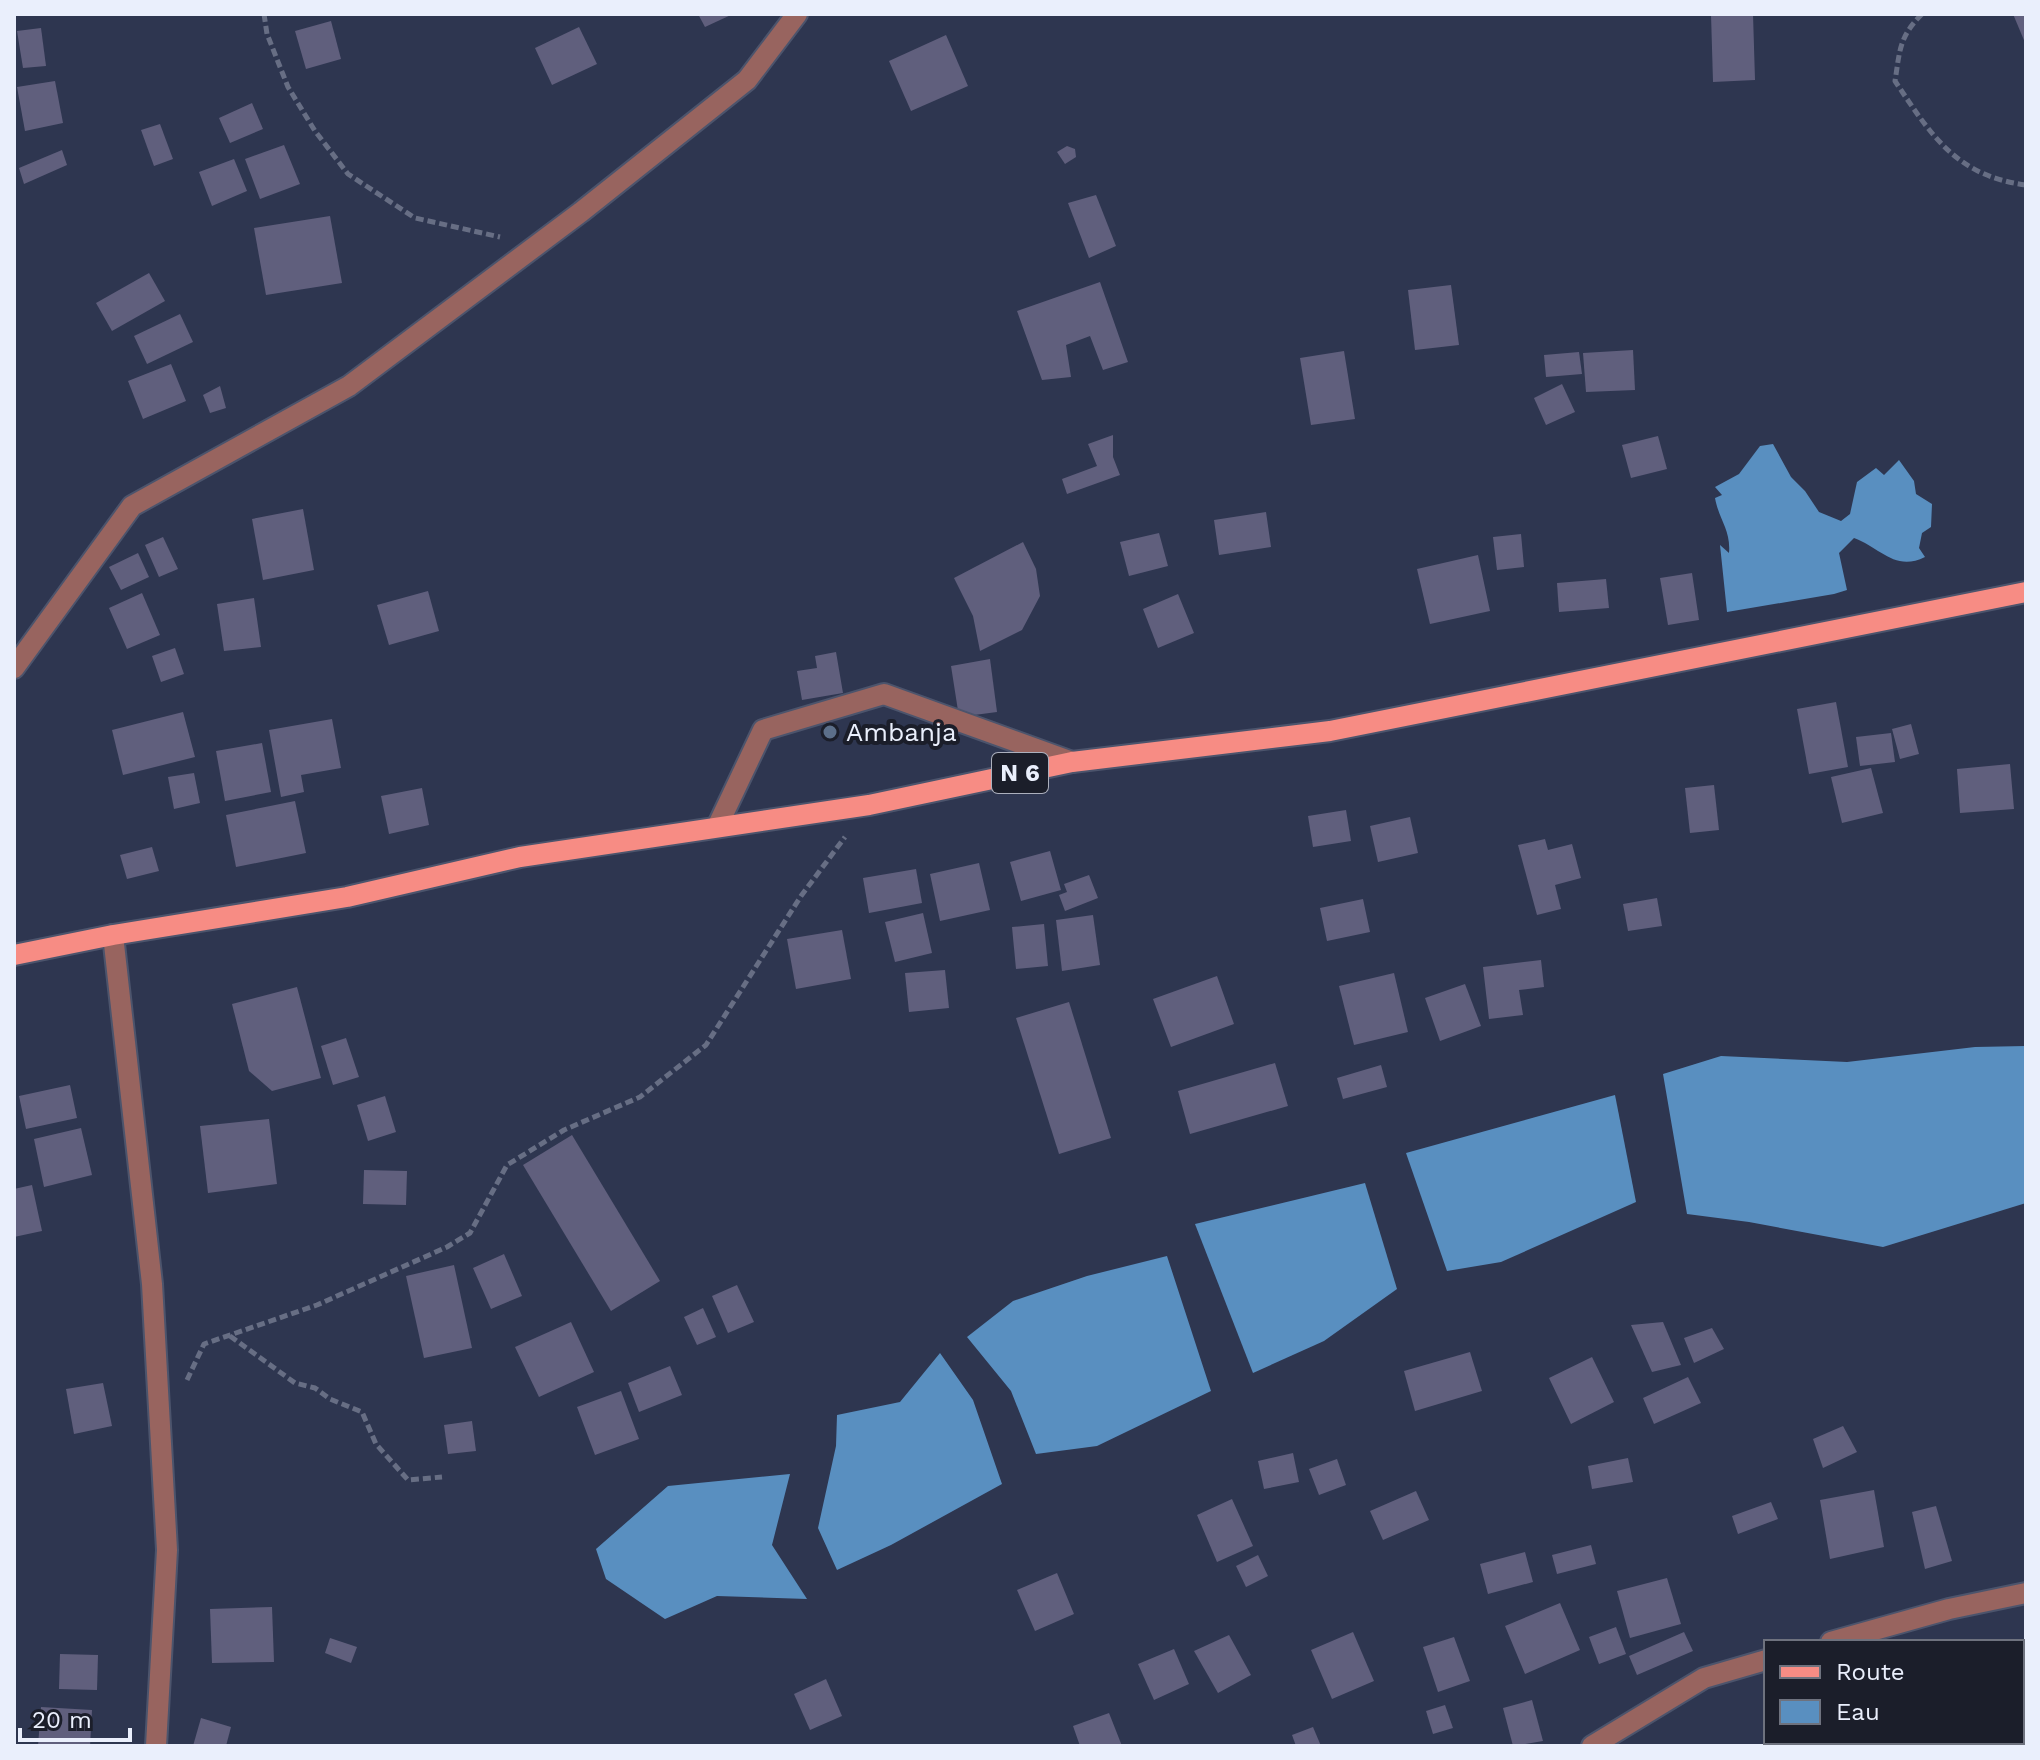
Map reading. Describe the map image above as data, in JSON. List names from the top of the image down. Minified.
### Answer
{"streets":{"main road":["N 6"]},"places":["Ambanja"],"legend":["Route","Eau"],"scale_bar":"20 m"}
